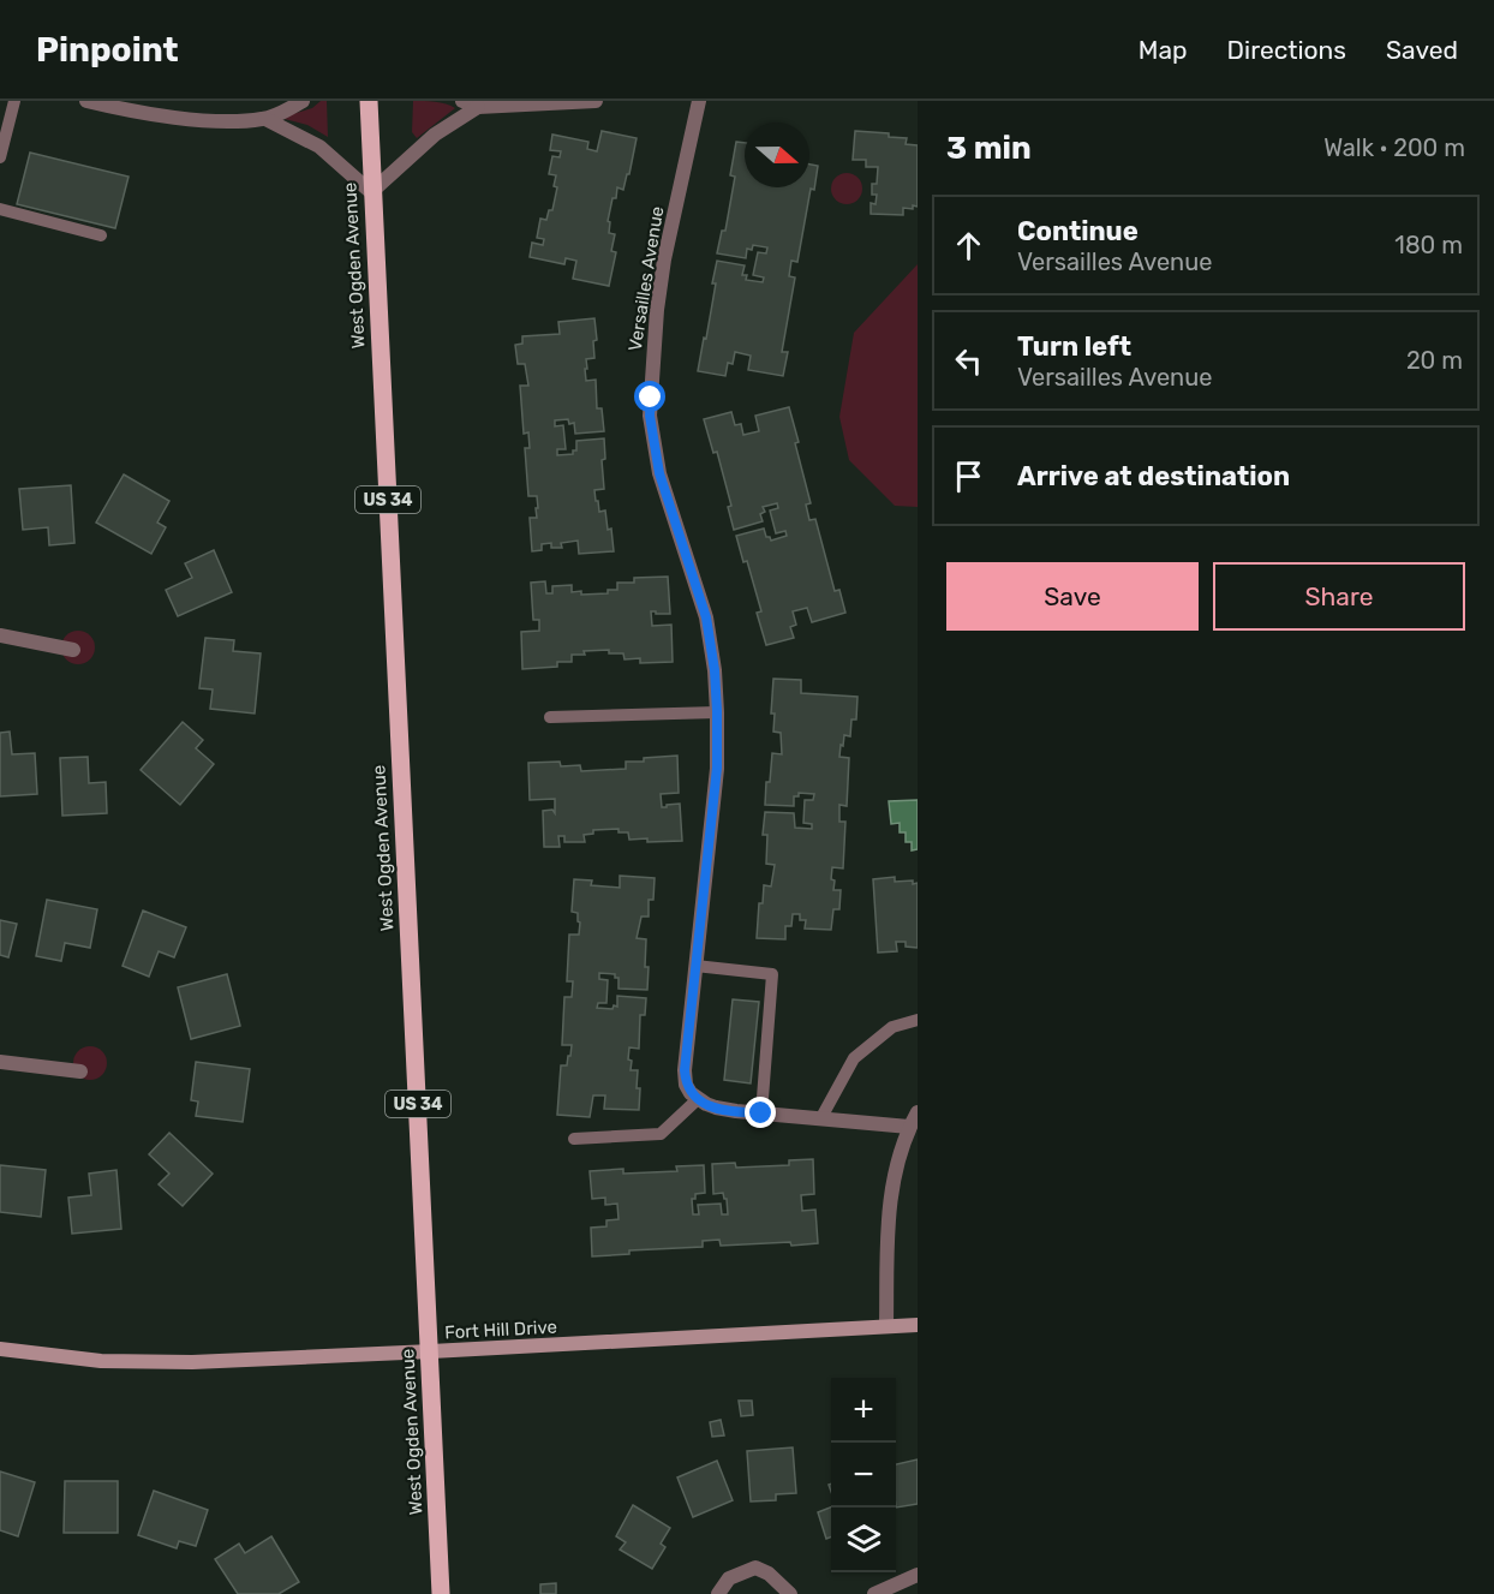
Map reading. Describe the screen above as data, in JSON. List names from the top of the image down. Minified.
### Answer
{"streets":{"main road":["West Ogden Avenue","US 34"],"street":["Versailles Avenue","Fort Hill Drive"]},"crossings":[["West Ogden Avenue","Fort Hill Drive"]],"north":"right","page":{"header":"Pinpoint","nav":["Map","Directions","Saved"],"heading":["3 min","Walk · 200 m"],"list":[["Continue","Versailles Avenue","180 m"],["Turn left","Versailles Avenue","20 m"],"Arrive at destination"],"buttons":["Save","Share"],"map_buttons":["+","−"]}}
